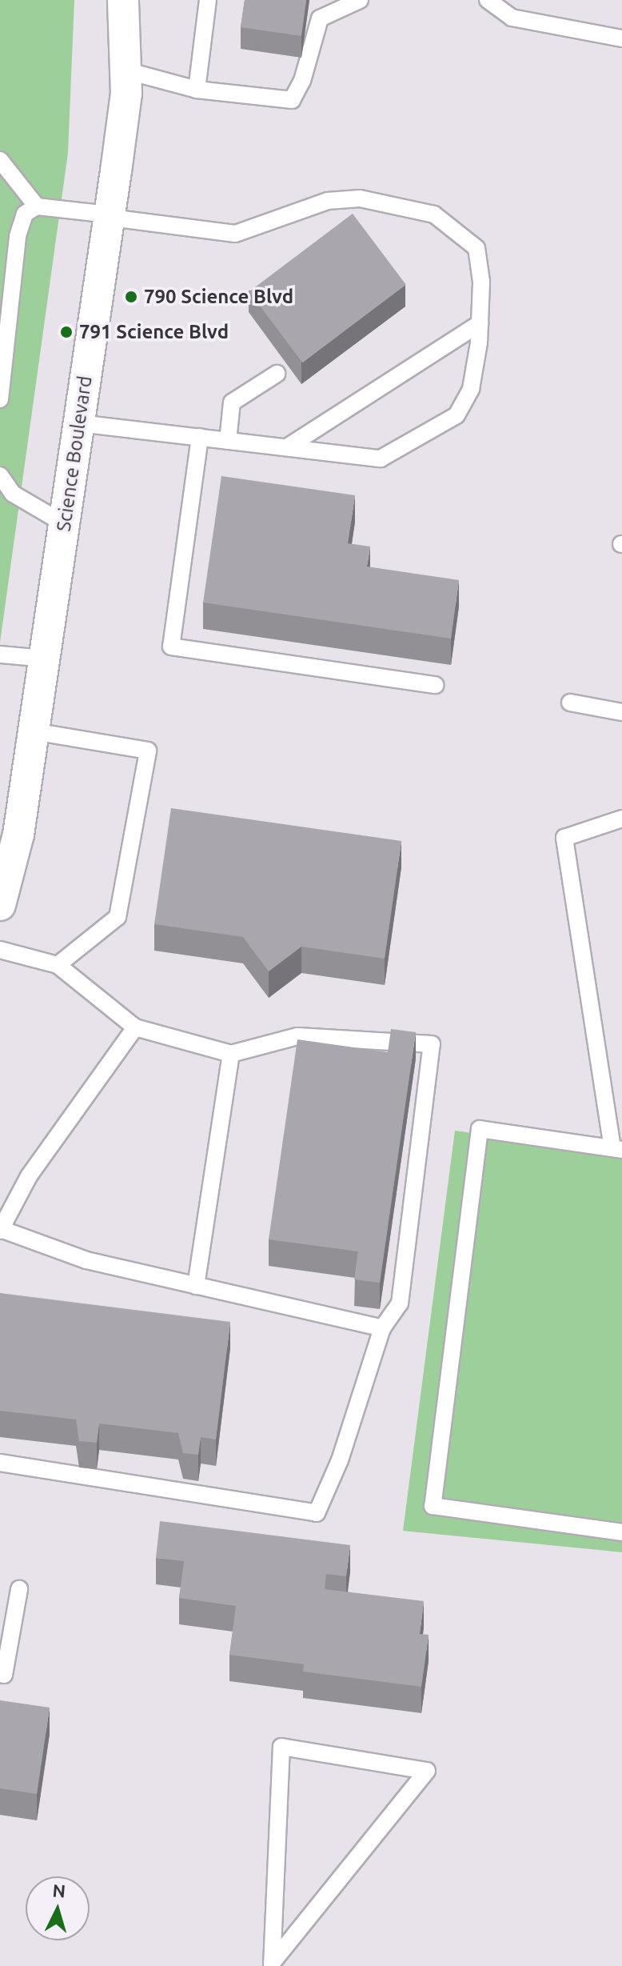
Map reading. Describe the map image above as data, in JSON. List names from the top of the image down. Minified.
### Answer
{"streets":{"street":["Science Boulevard"]},"places":["790 Science Blvd","791 Science Blvd"],"north":"top"}
